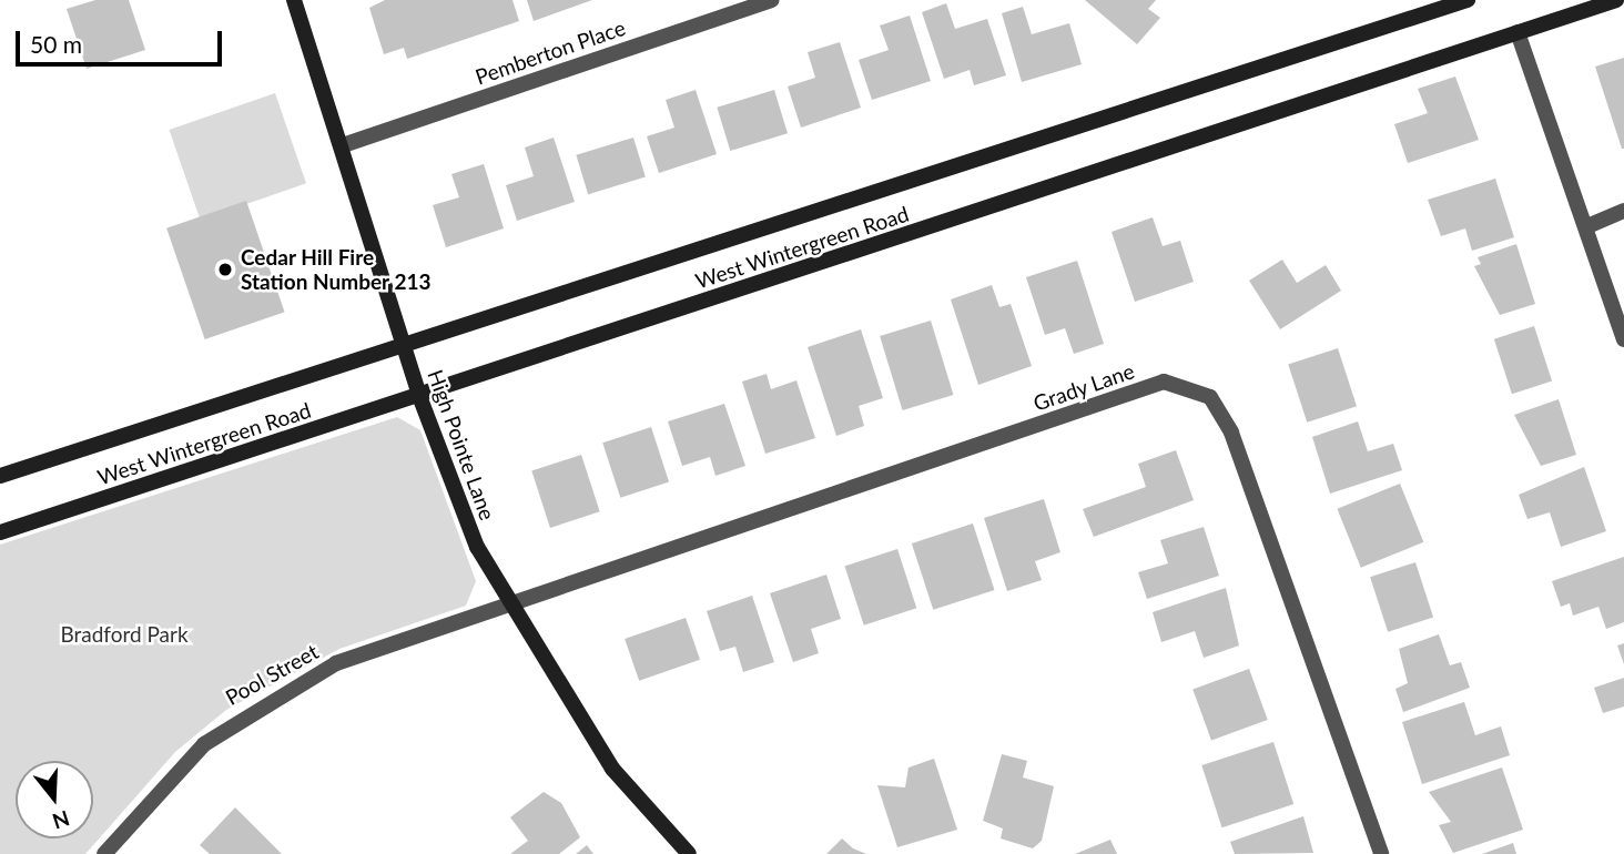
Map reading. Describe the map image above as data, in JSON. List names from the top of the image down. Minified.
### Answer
{"streets":{"street":["Pemberton Place","West Wintergreen Road","Grady Lane","High Pointe Lane","Pool Street"]},"crossings":[["Pemberton Place","High Pointe Lane"],["West Wintergreen Road","High Pointe Lane"],["Grady Lane","High Pointe Lane"],["Grady Lane","Pool Street"],["High Pointe Lane","Pool Street"]],"parks":["Bradford Park"],"places":["Cedar Hill Fire Station Number 213"],"scale_bar":"50 m","north":"bottom"}
